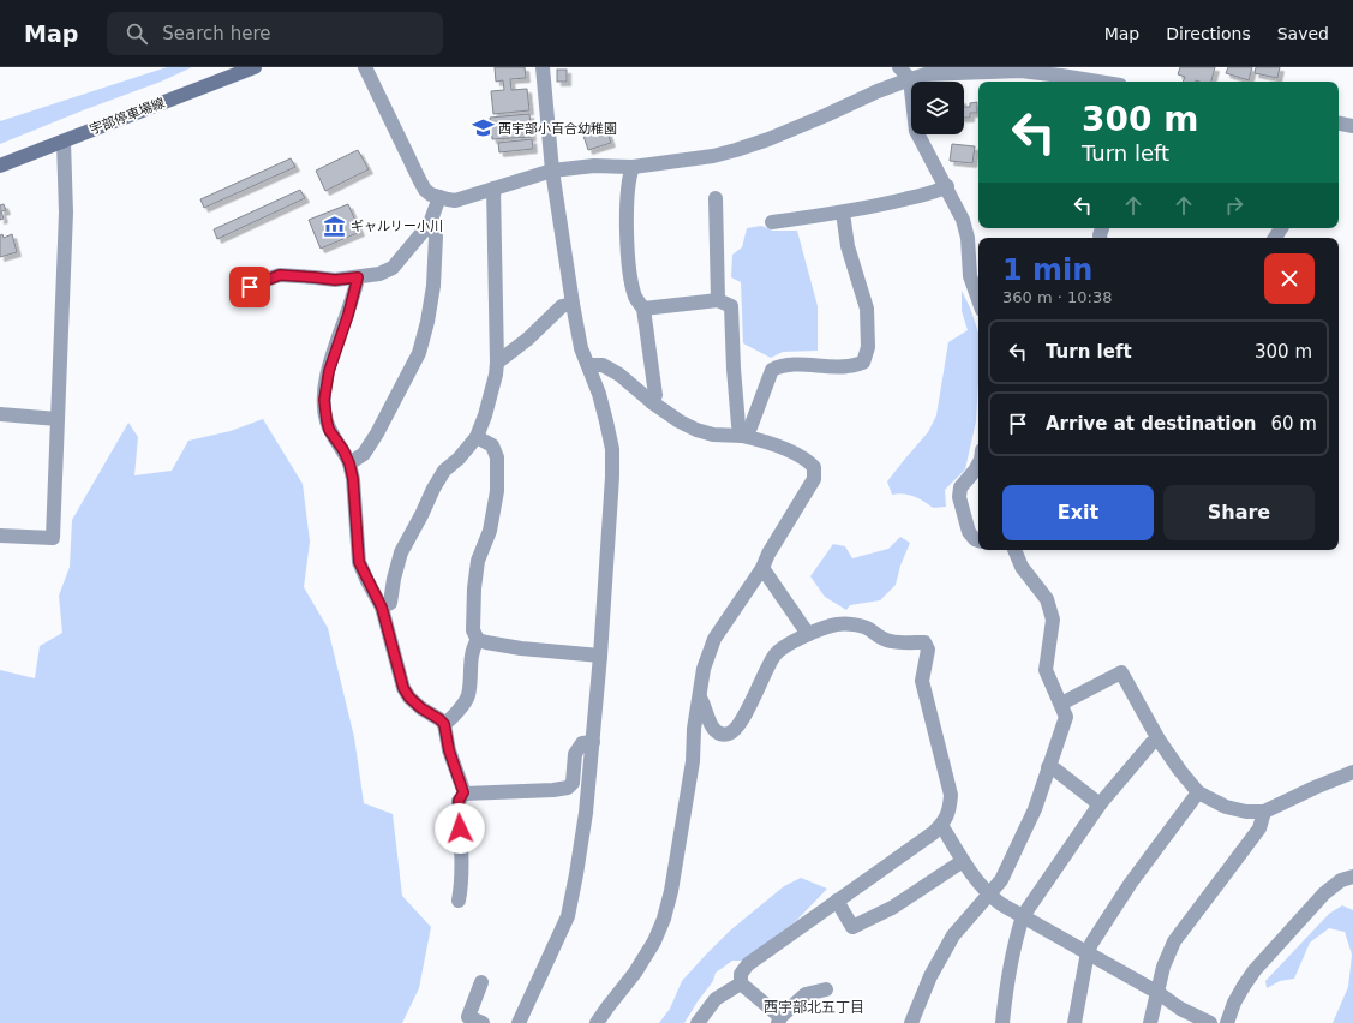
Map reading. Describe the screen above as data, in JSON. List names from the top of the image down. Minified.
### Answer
{"streets":{"main road":["宇部停車場線"]},"districts":["西宇部北五丁目"],"places":{"school or university":["西宇部小百合幼稚園"],"museum":["ギャルリー小川"]},"page":{"header":"Map","search":"Search here","nav":["Map","Directions","Saved"],"turn":["300 m","Turn left"],"heading":["1 min","360 m · 10:38"],"list":[{"name":"Turn left","value":"300 m"},{"name":"Arrive at destination","value":"60 m"}],"buttons":["Exit","Share"]}}
